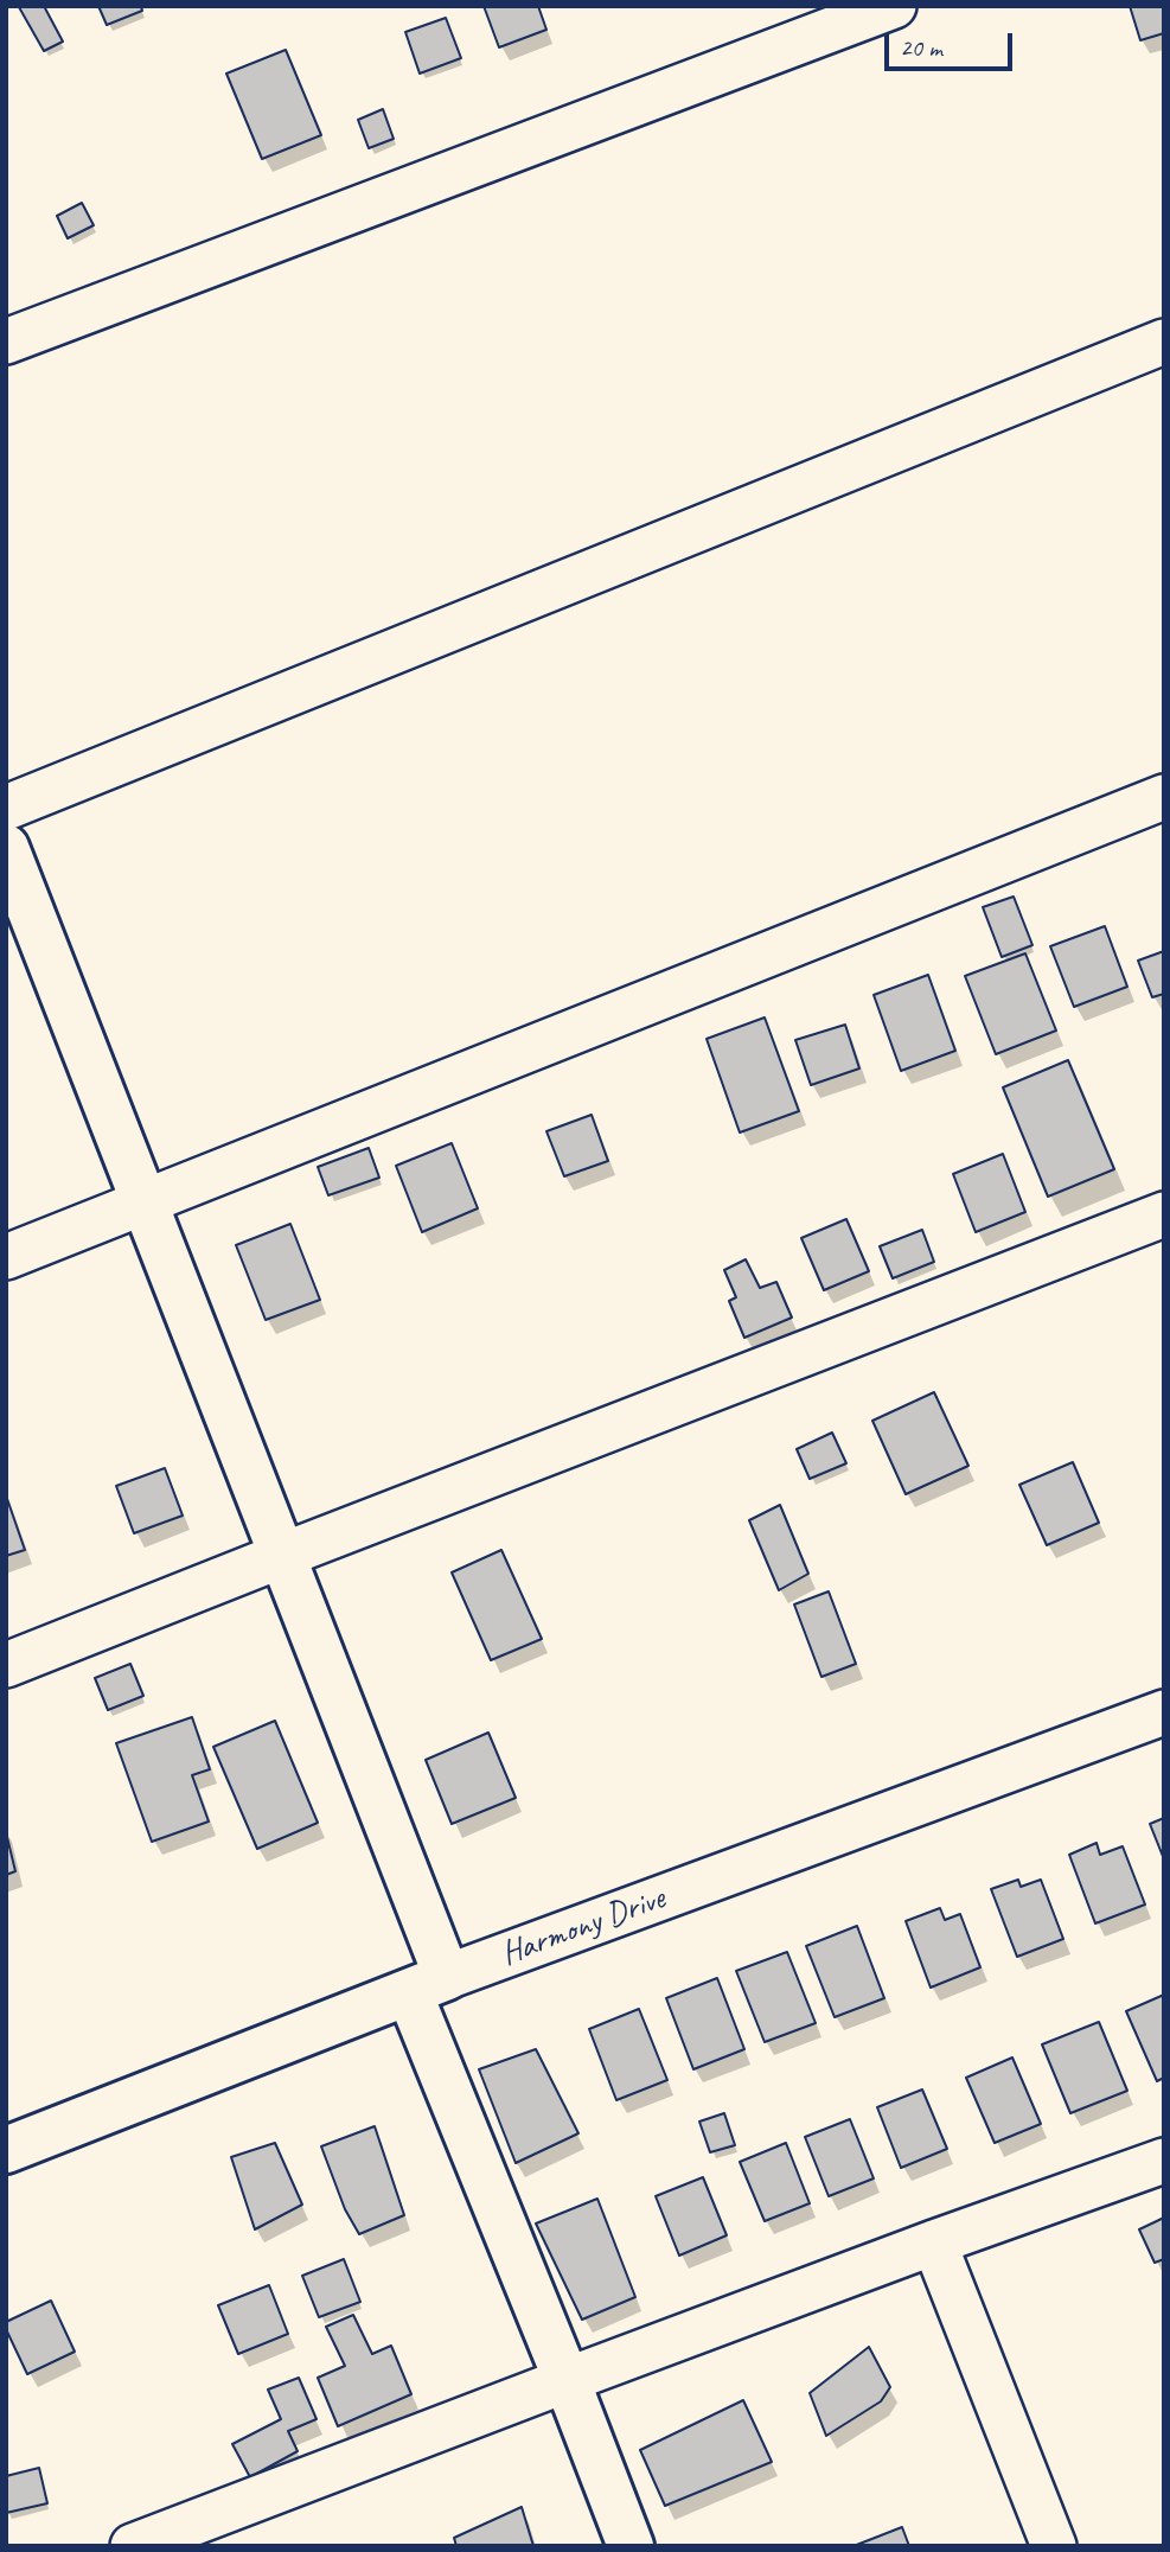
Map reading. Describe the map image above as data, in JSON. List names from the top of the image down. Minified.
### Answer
{"streets":{"street":["Harmony Drive"]},"scale_bar":"20 m"}
